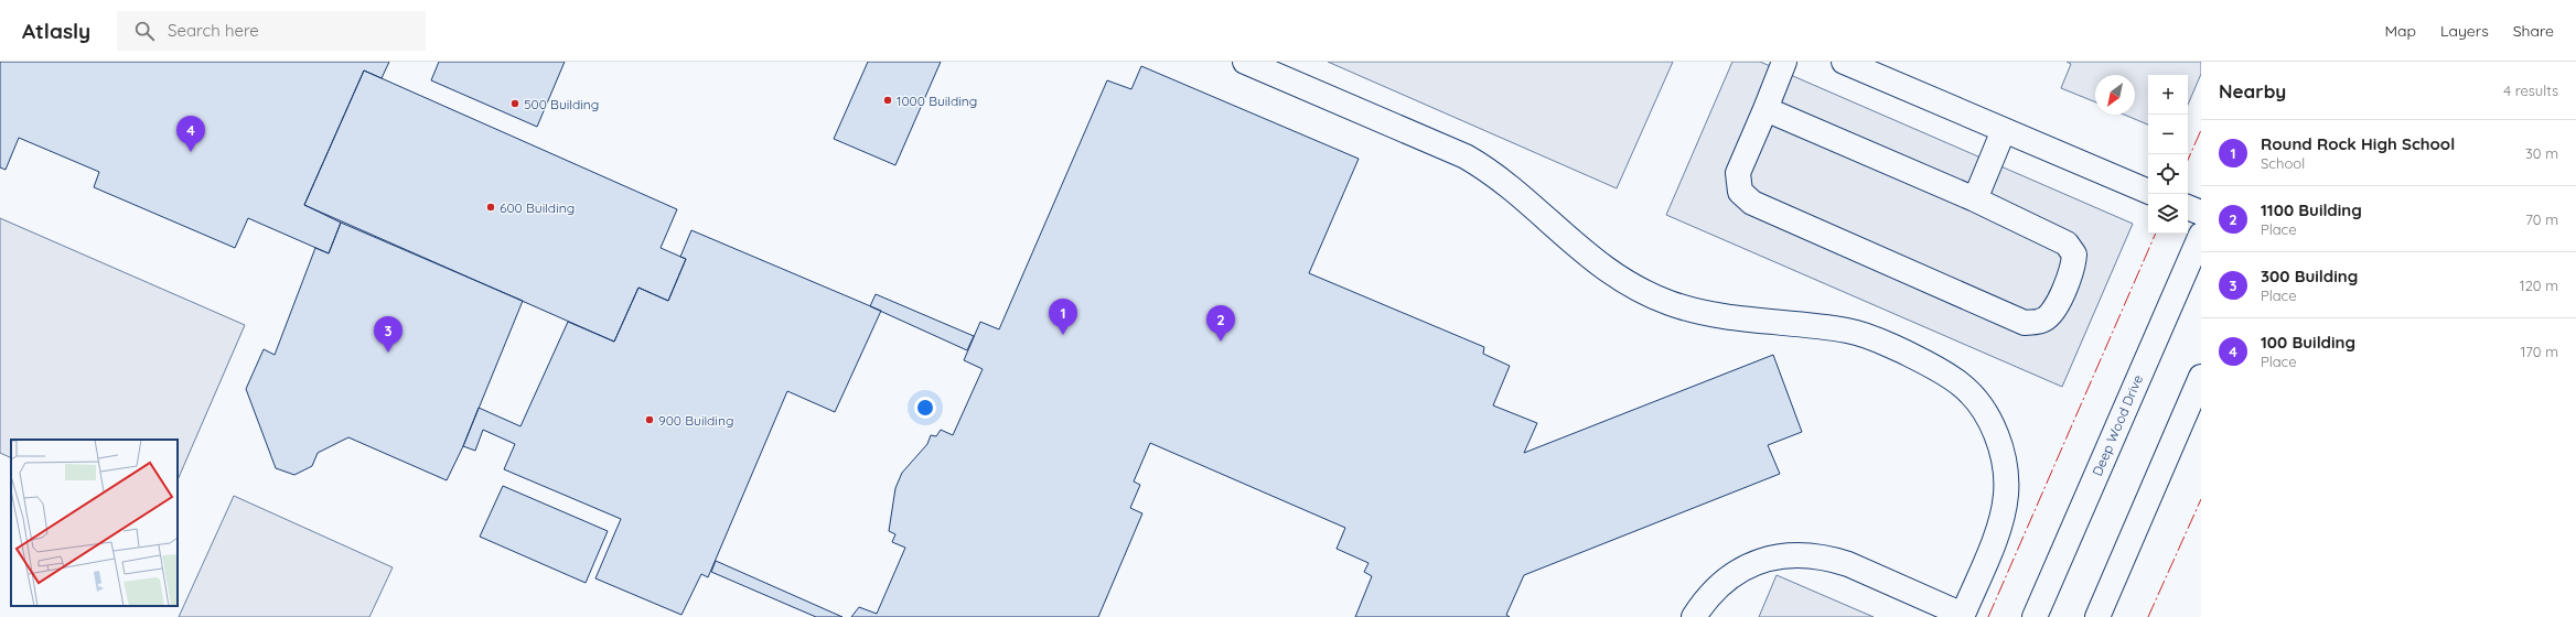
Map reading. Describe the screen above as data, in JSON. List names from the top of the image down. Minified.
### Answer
{"streets":{"street":["Deep Wood Drive"]},"places":["1000 Building","500 Building","600 Building","900 Building"],"north":"bottom left","page":{"header":"Atlasly","search":"Search here","nav":["Map","Layers","Share"],"heading":["Nearby","4 results"],"map_buttons":["+","−"],"pins":["4","1","2","3"],"list":[{"mark":"1","name":"Round Rock High School","note":"School","value":"30 m"},{"mark":"2","name":"1100 Building","note":"Place","value":"70 m"},{"mark":"3","name":"300 Building","note":"Place","value":"120 m"},{"mark":"4","name":"100 Building","note":"Place","value":"170 m"}]}}
